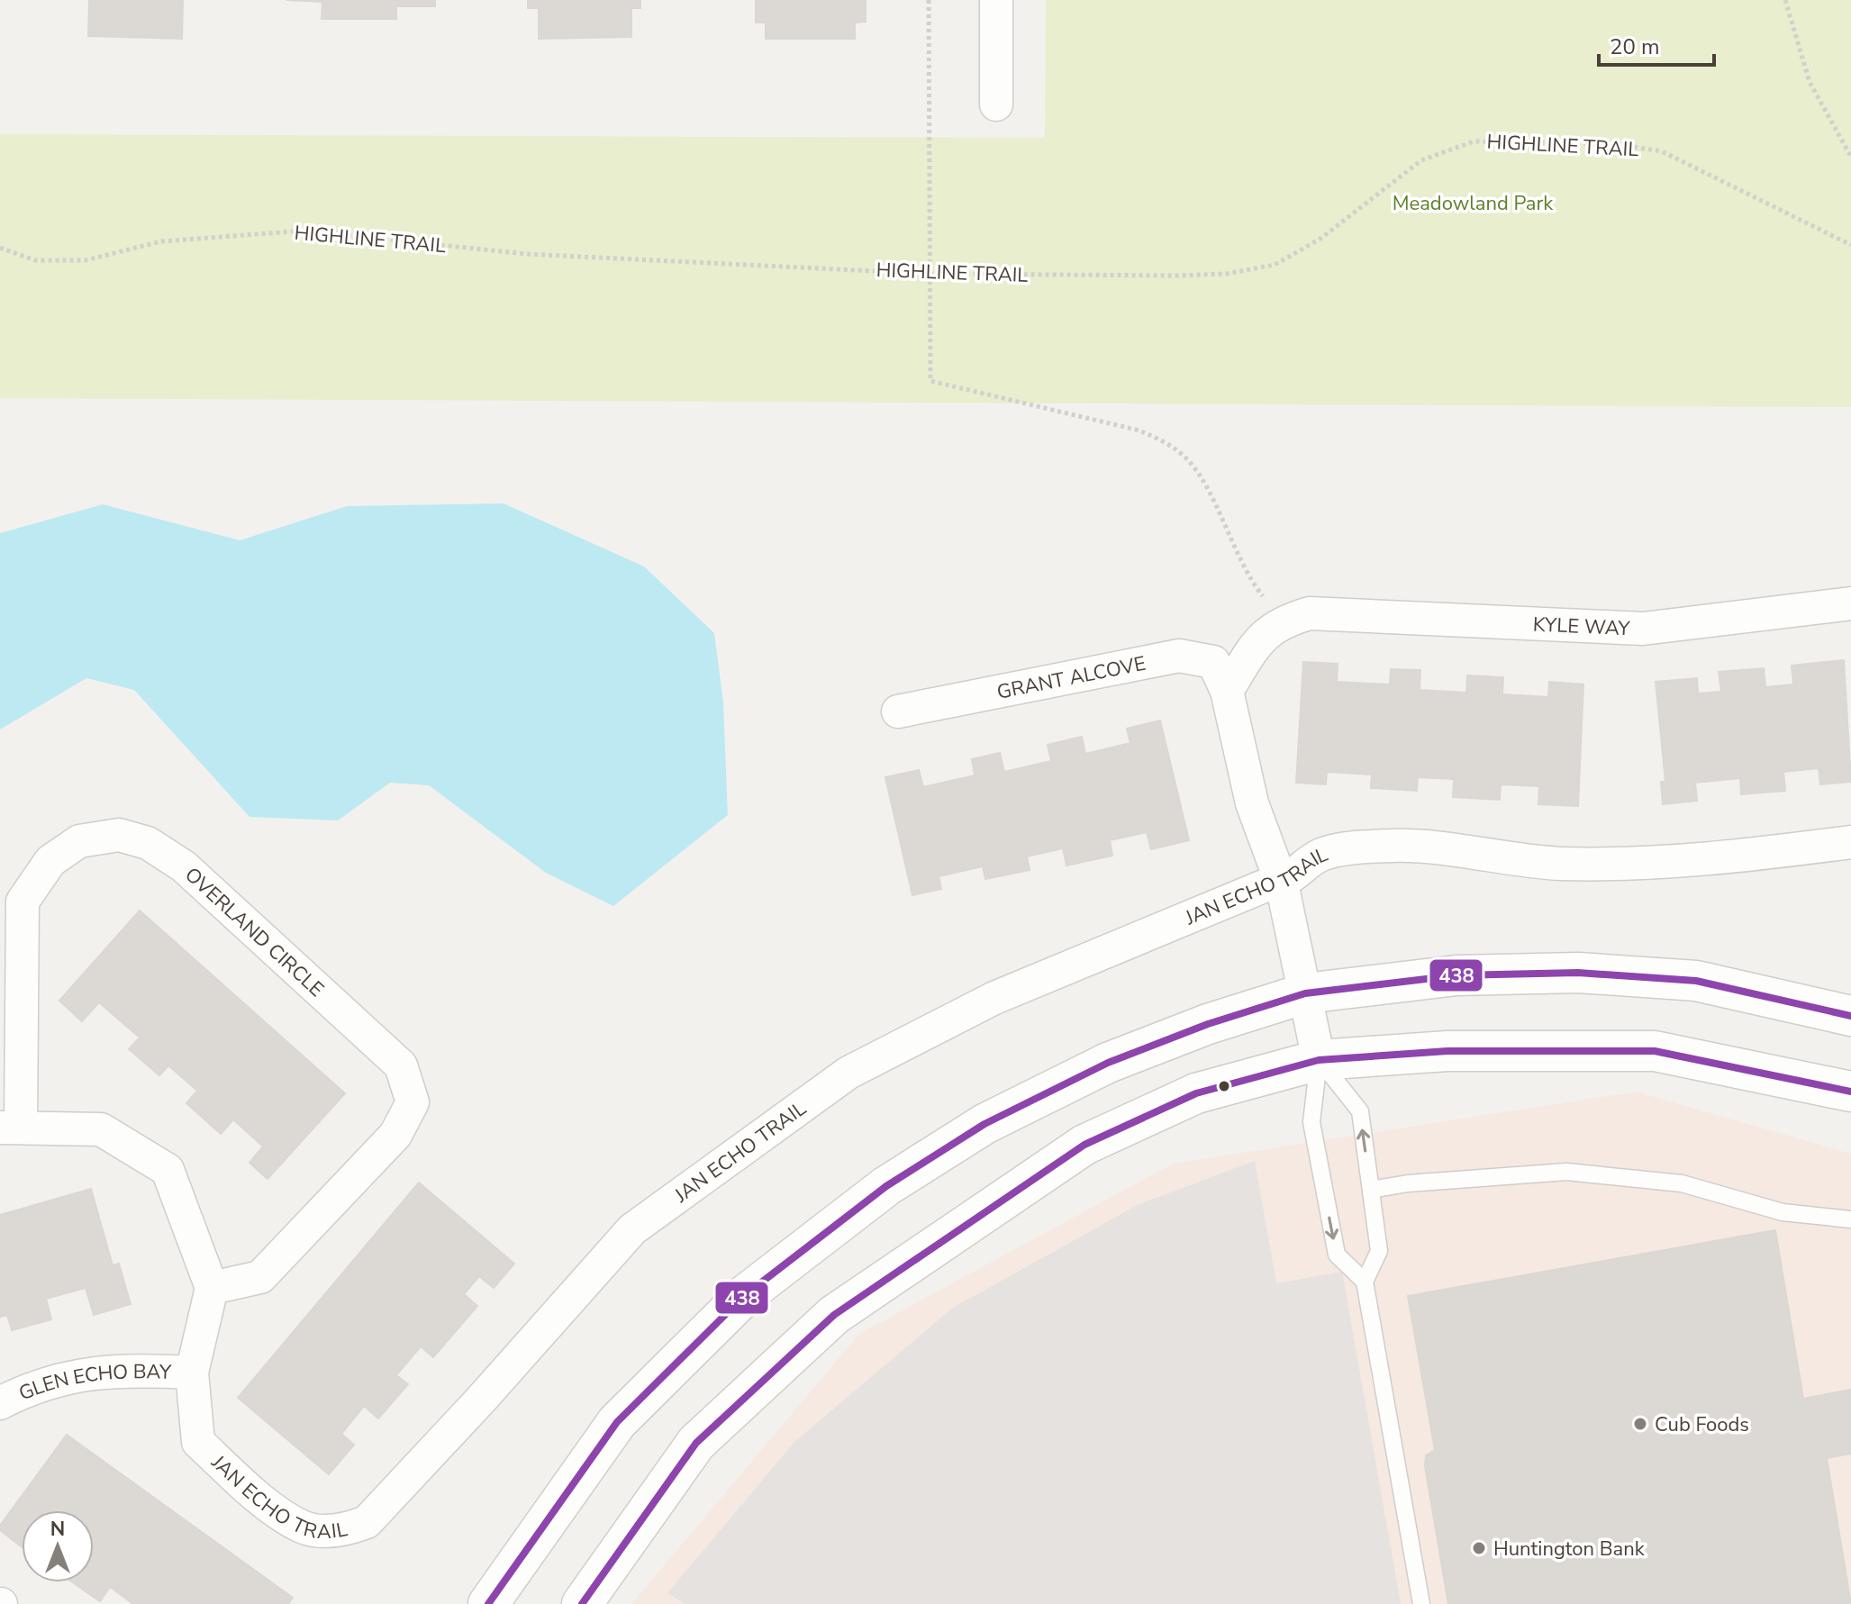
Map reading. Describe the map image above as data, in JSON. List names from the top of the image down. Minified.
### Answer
{"streets":{"street":["KYLE WAY","GRANT ALCOVE","JAN ECHO TRAIL","OVERLAND CIRCLE","GLEN ECHO BAY"],"path":["HIGHLINE TRAIL"]},"crossings":[["KYLE WAY","GRANT ALCOVE"],["JAN ECHO TRAIL","OVERLAND CIRCLE"],["JAN ECHO TRAIL","GLEN ECHO BAY"]],"parks":["Meadowland Park"],"places":["Cub Foods","Huntington Bank"],"lines":["transit line 438"],"scale_bar":"20 m","north":"top"}
